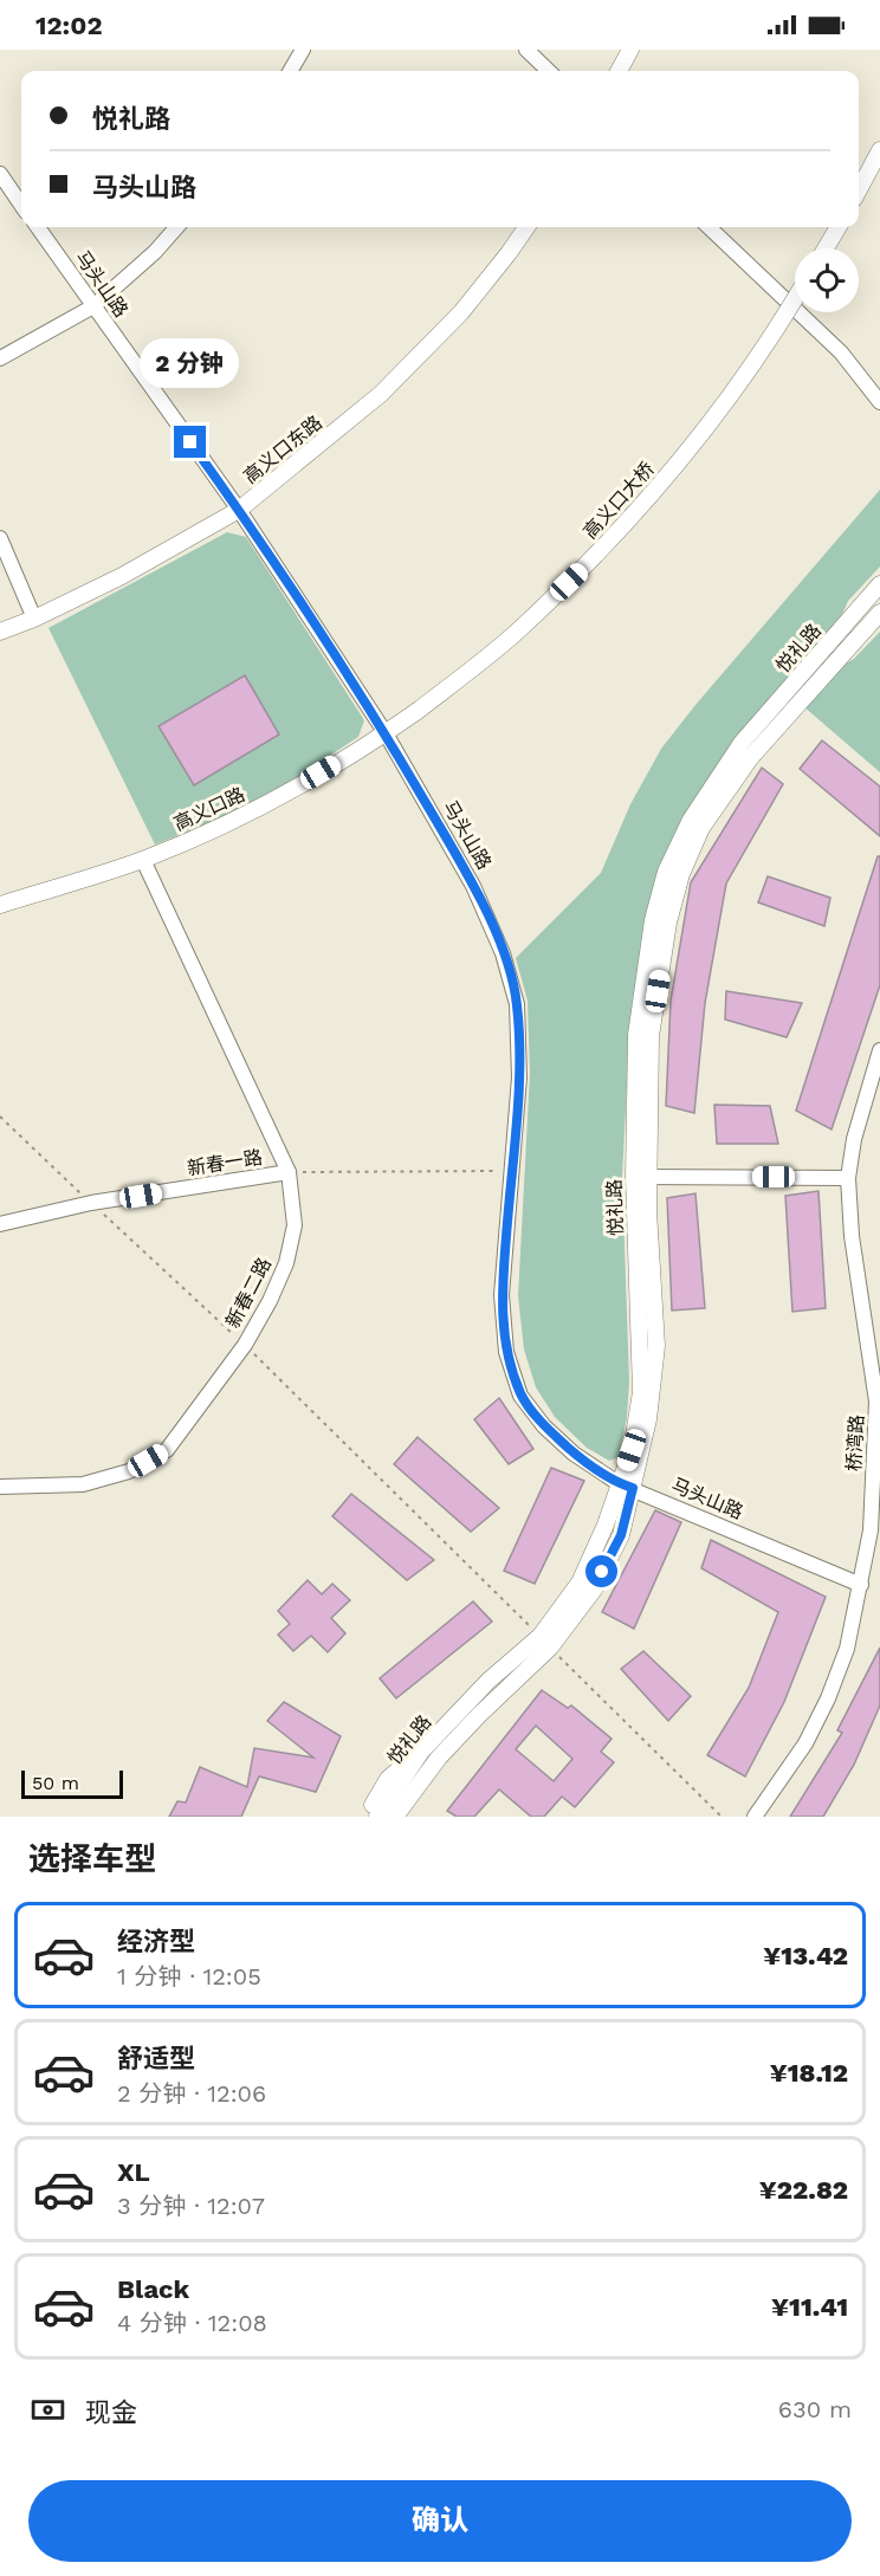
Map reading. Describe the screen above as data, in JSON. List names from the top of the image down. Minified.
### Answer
{"streets":{"main road":["高义口东路","高义口大桥","悦礼路","高义口路"],"street":["马头山路","新春一路","新春二路","桥湾路"]},"crossings":[["马头山路","高义口东路"],["马头山路","悦礼路"],["马头山路","高义口路"],["马头山路","桥湾路"],["高义口大桥","高义口路"],["高义口路","新春二路"],["新春一路","新春二路"]],"scale_bar":"50 m","page":{"status":"12:02","banner":["悦礼路","马头山路"],"bubble":"2 分钟","scale":"50 m","heading":"选择车型","list":[{"name":"经济型","note":"1 分钟 · 12:05","value":"¥13.42"},{"name":"舒适型","note":"2 分钟 · 12:06","value":"¥18.12"},{"name":"XL","note":"3 分钟 · 12:07","value":"¥22.82"},{"name":"Black","note":"4 分钟 · 12:08","value":"¥11.41"}],"pay":["现金","630 m"],"buttons":"确认"}}
